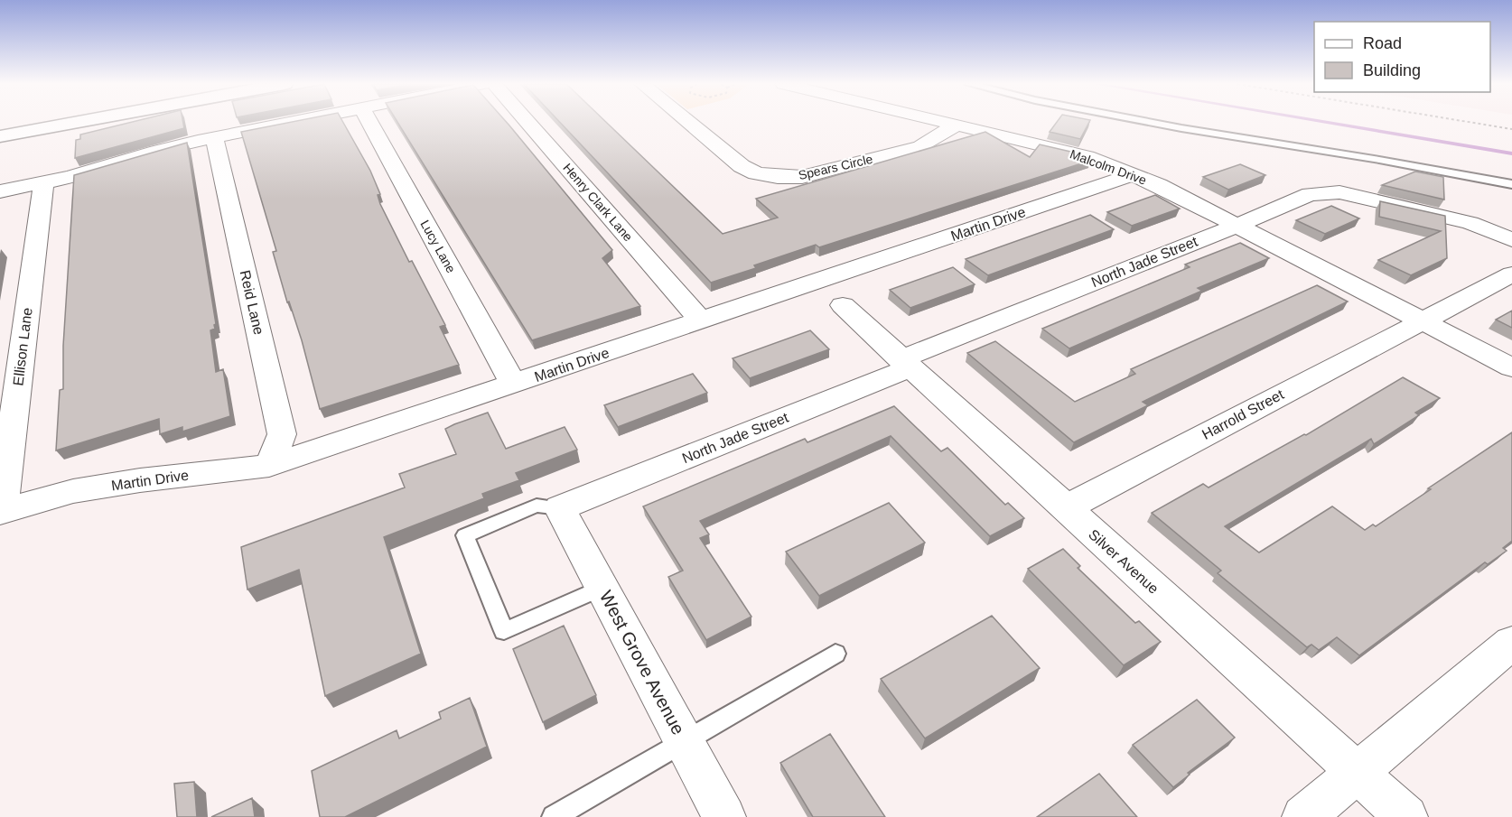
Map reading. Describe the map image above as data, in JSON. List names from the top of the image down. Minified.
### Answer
{"streets":{"street":["Spears Circle","Malcolm Drive","Henry Clark Lane","Martin Drive","Lucy Lane","North Jade Street","Reid Lane","Ellison Lane","Harrold Street","Silver Avenue","West Grove Avenue"]},"crossings":[["Spears Circle","Malcolm Drive"],["Malcolm Drive","Martin Drive"],["Malcolm Drive","North Jade Street"],["Malcolm Drive","Harrold Street"],["Henry Clark Lane","Martin Drive"],["Martin Drive","Lucy Lane"],["Martin Drive","Reid Lane"],["Martin Drive","Ellison Lane"],["North Jade Street","Silver Avenue"],["North Jade Street","West Grove Avenue"],["Harrold Street","Silver Avenue"]],"legend":["Road","Building"]}
